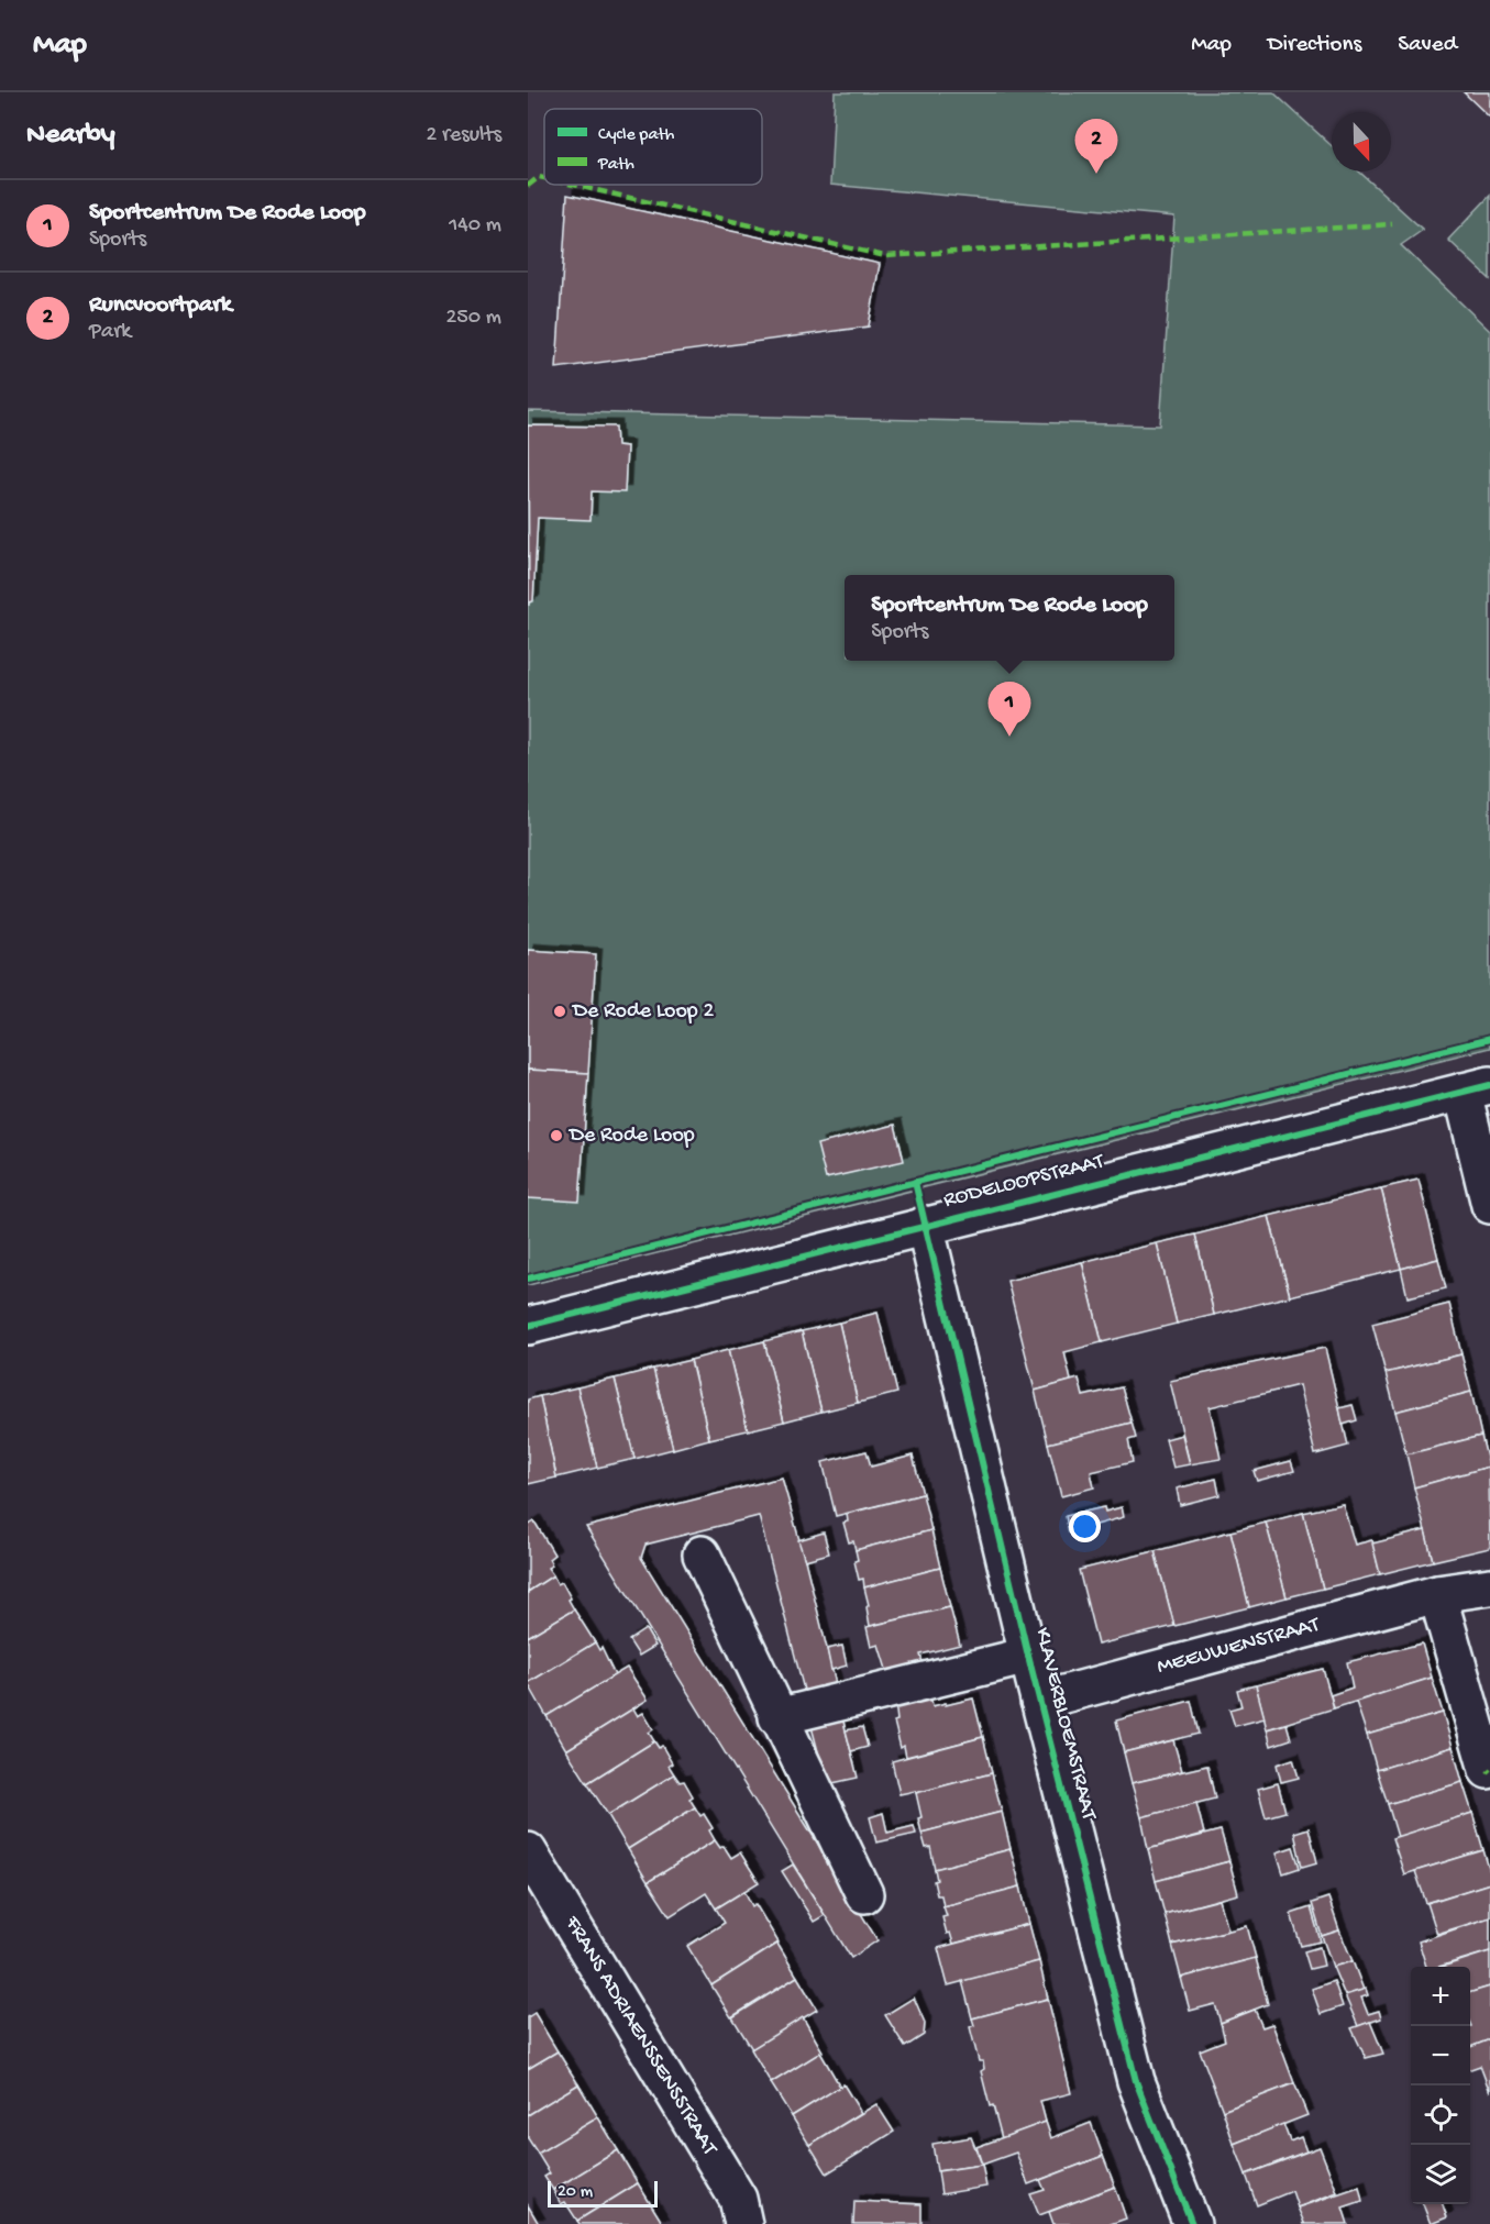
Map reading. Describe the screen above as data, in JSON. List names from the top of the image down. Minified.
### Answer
{"streets":{"street":["RODELOOPSTRAAT","MEEUWENSTRAAT","KLAVERBLOEMSTRAAT","FRANS ADRIAENSSENSSTRAAT"]},"crossings":[["RODELOOPSTRAAT","KLAVERBLOEMSTRAAT"],["MEEUWENSTRAAT","KLAVERBLOEMSTRAAT"]],"places":["De Rode Loop 2","De Rode Loop"],"legend":["Cycle path","Path"],"scale_bar":"20 m","north":"bottom","page":{"header":"Map","nav":["Map","Directions","Saved"],"heading":["Nearby","2 results"],"pins":["2","1"],"list":[{"mark":"1","name":"Sportcentrum De Rode Loop","note":"Sports","value":"140 m"},{"mark":"2","name":"Runcvoortpark","note":"Park","value":"250 m"}],"popup":["Sportcentrum De Rode Loop","Sports"],"map_buttons":["+","−"],"scale":"20 m"}}
